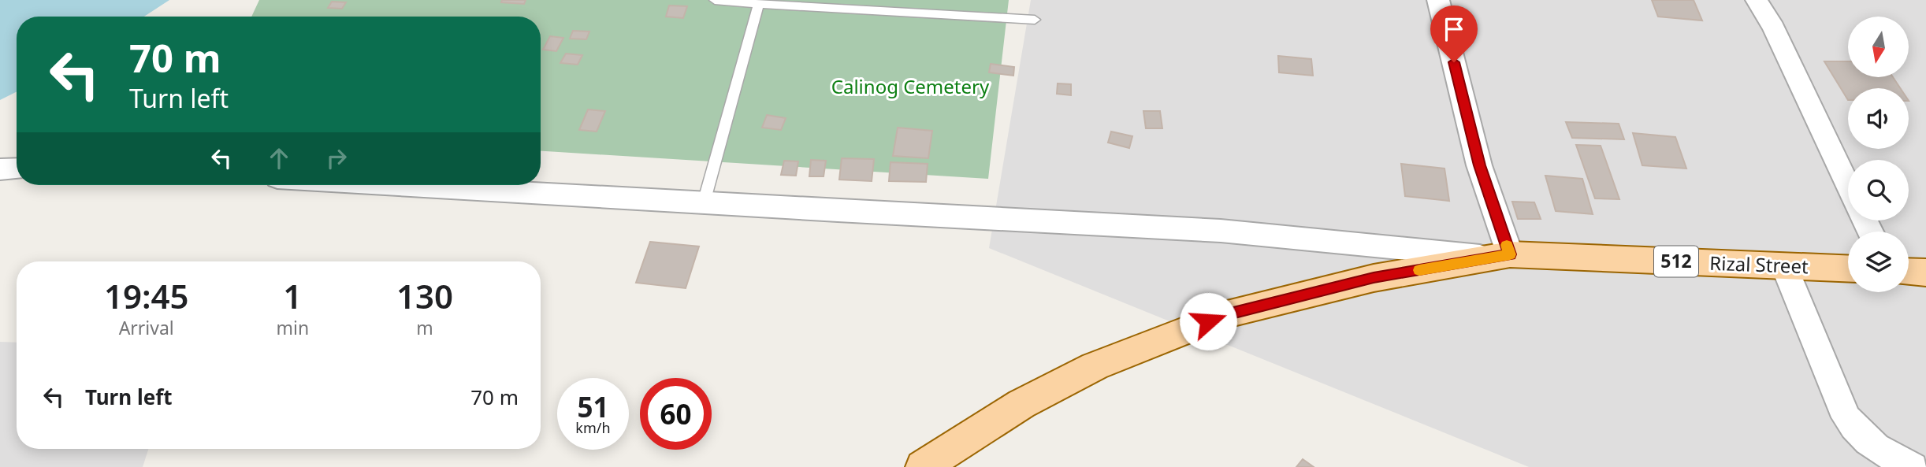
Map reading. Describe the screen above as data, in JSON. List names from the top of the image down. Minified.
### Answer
{"streets":{"main road":["512","Rizal Street"]},"crossings":[["512","Rizal Street"]],"parks":["Calinog Cemetery"],"north":"bottom","page":{"turn":["70 m","Turn left"],"eta":["19:45","Arrival","1","min","130","m"],"list":[{"name":"Turn left","value":"70 m"}],"speed":"51 km/h","limit":"60"}}
